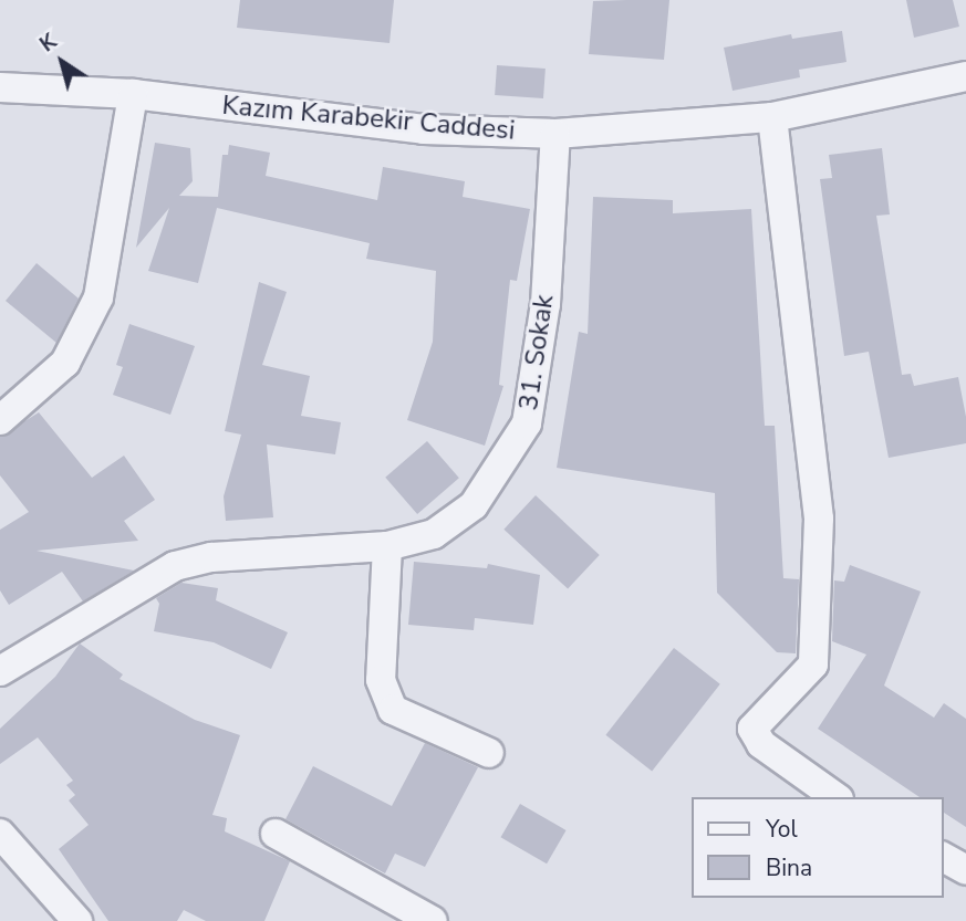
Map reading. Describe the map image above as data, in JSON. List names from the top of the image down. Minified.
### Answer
{"streets":{"street":["Kazım Karabekir Caddesi","31. Sokak"]},"crossings":[["Kazım Karabekir Caddesi","31. Sokak"]],"legend":["Yol","Bina"],"north":"top left"}
